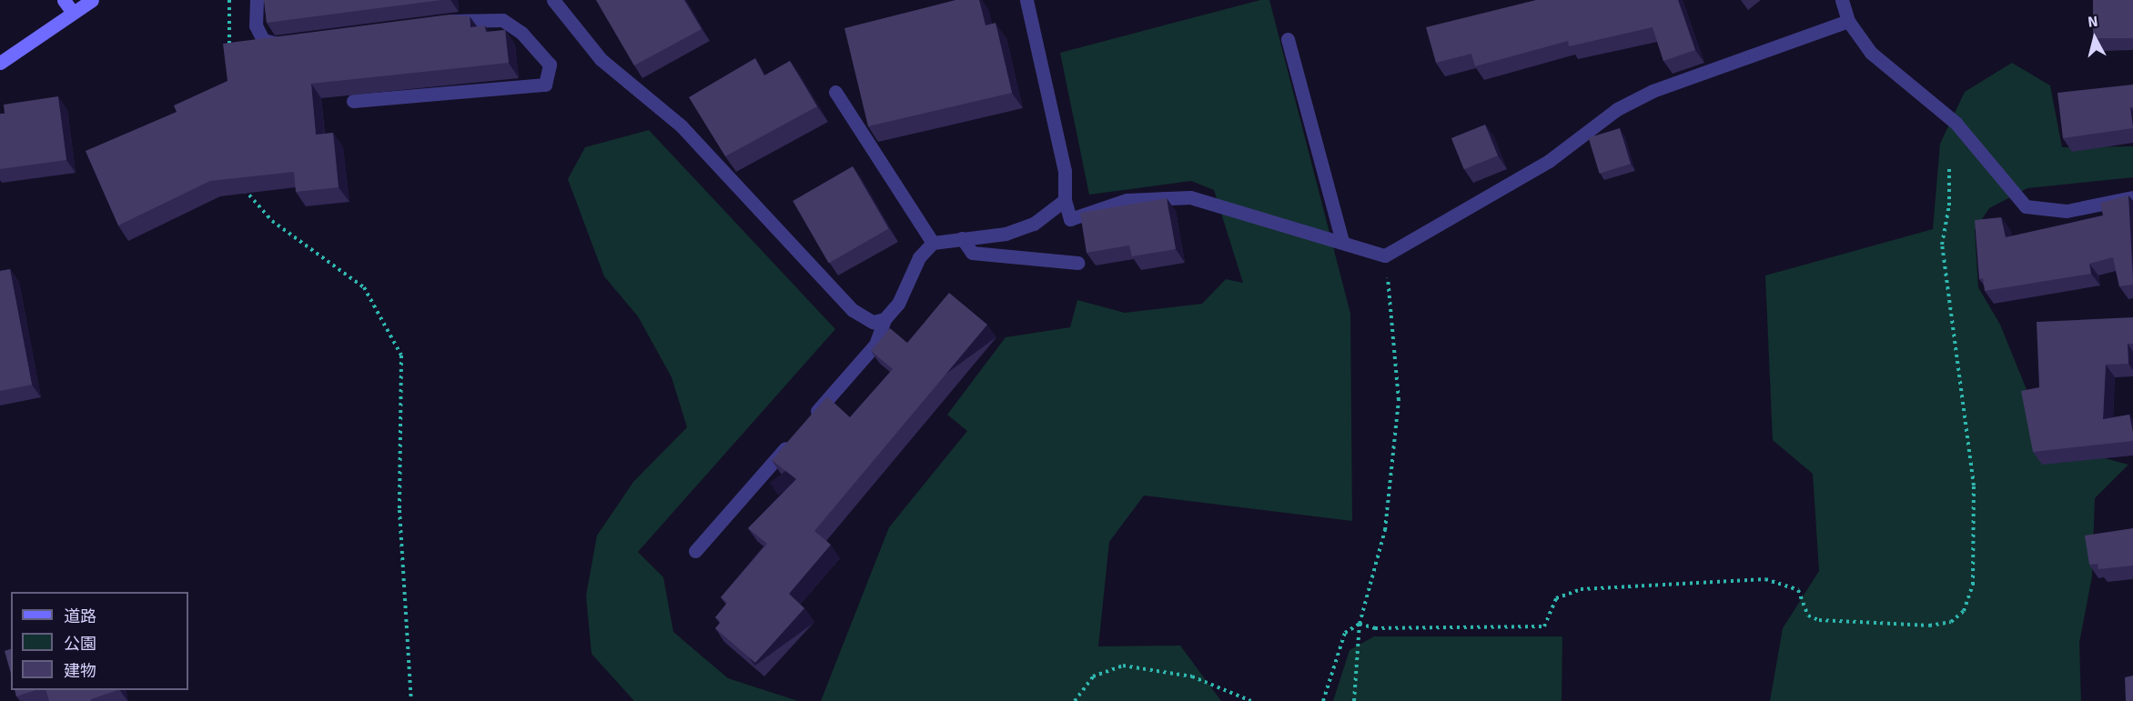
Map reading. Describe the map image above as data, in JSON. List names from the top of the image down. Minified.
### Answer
{"legend":["道路","公園","建物"],"north":"top"}
